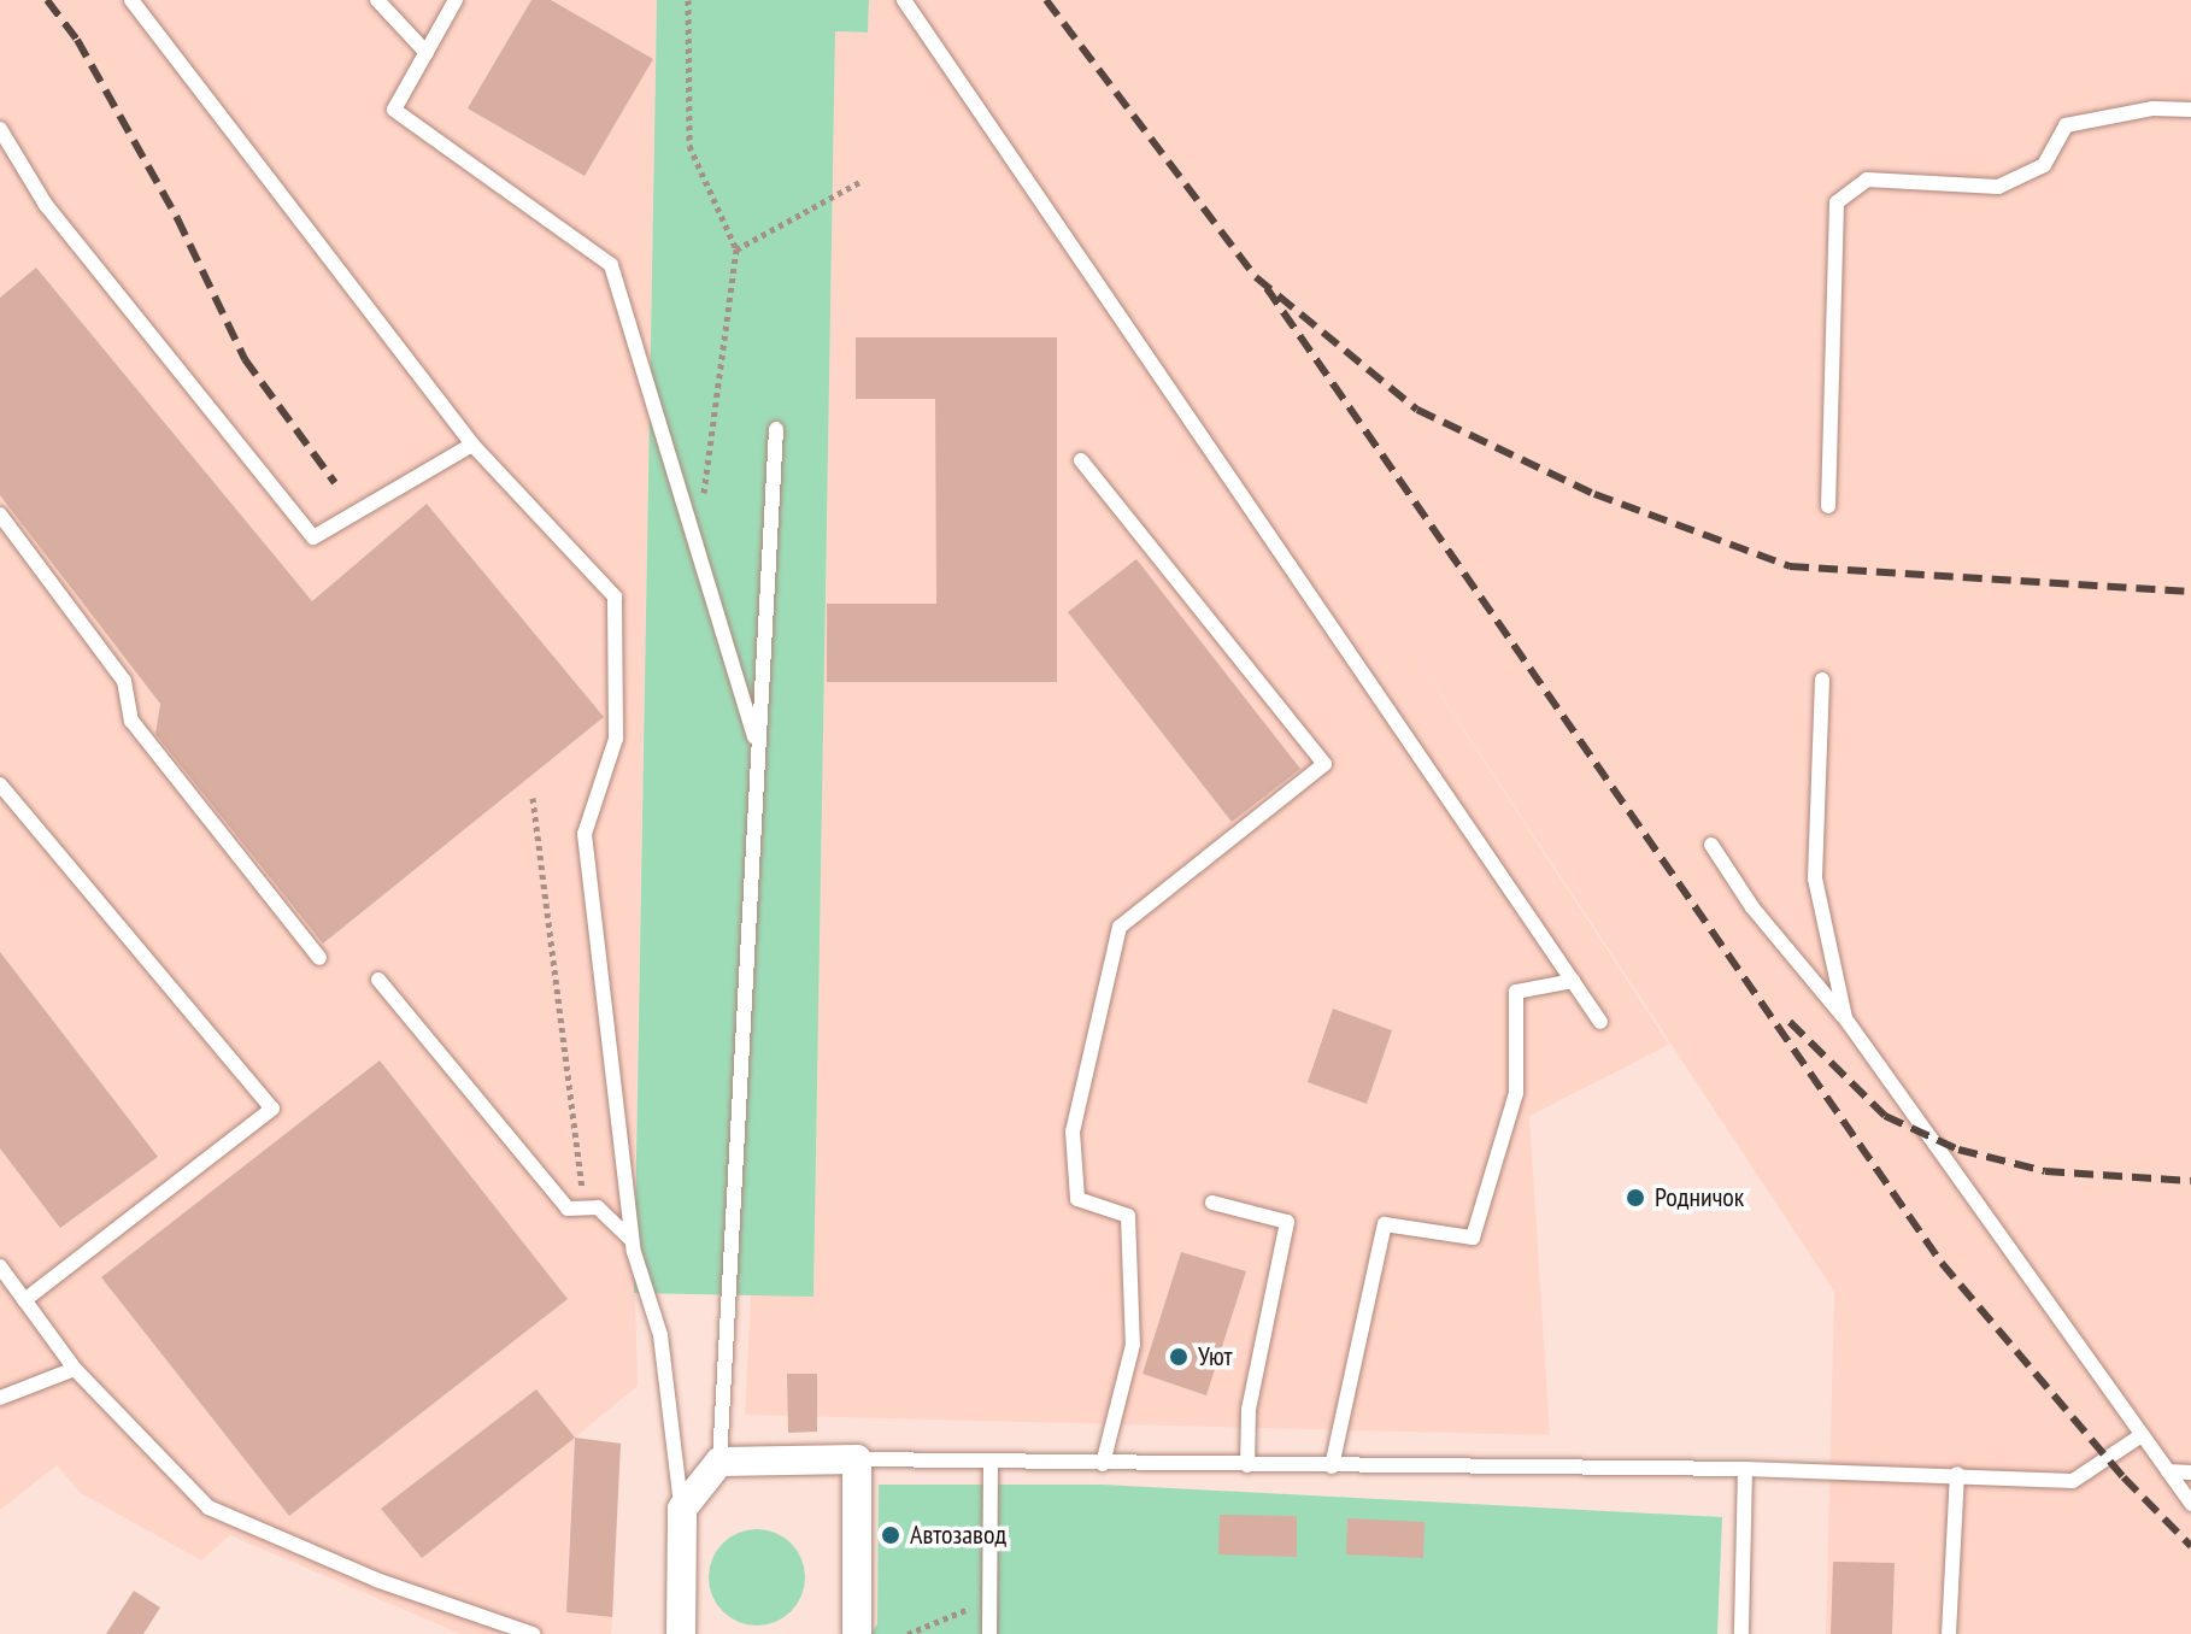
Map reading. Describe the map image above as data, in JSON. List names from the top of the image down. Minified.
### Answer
{"places":["Родничок","Уют","Автозавод"]}
